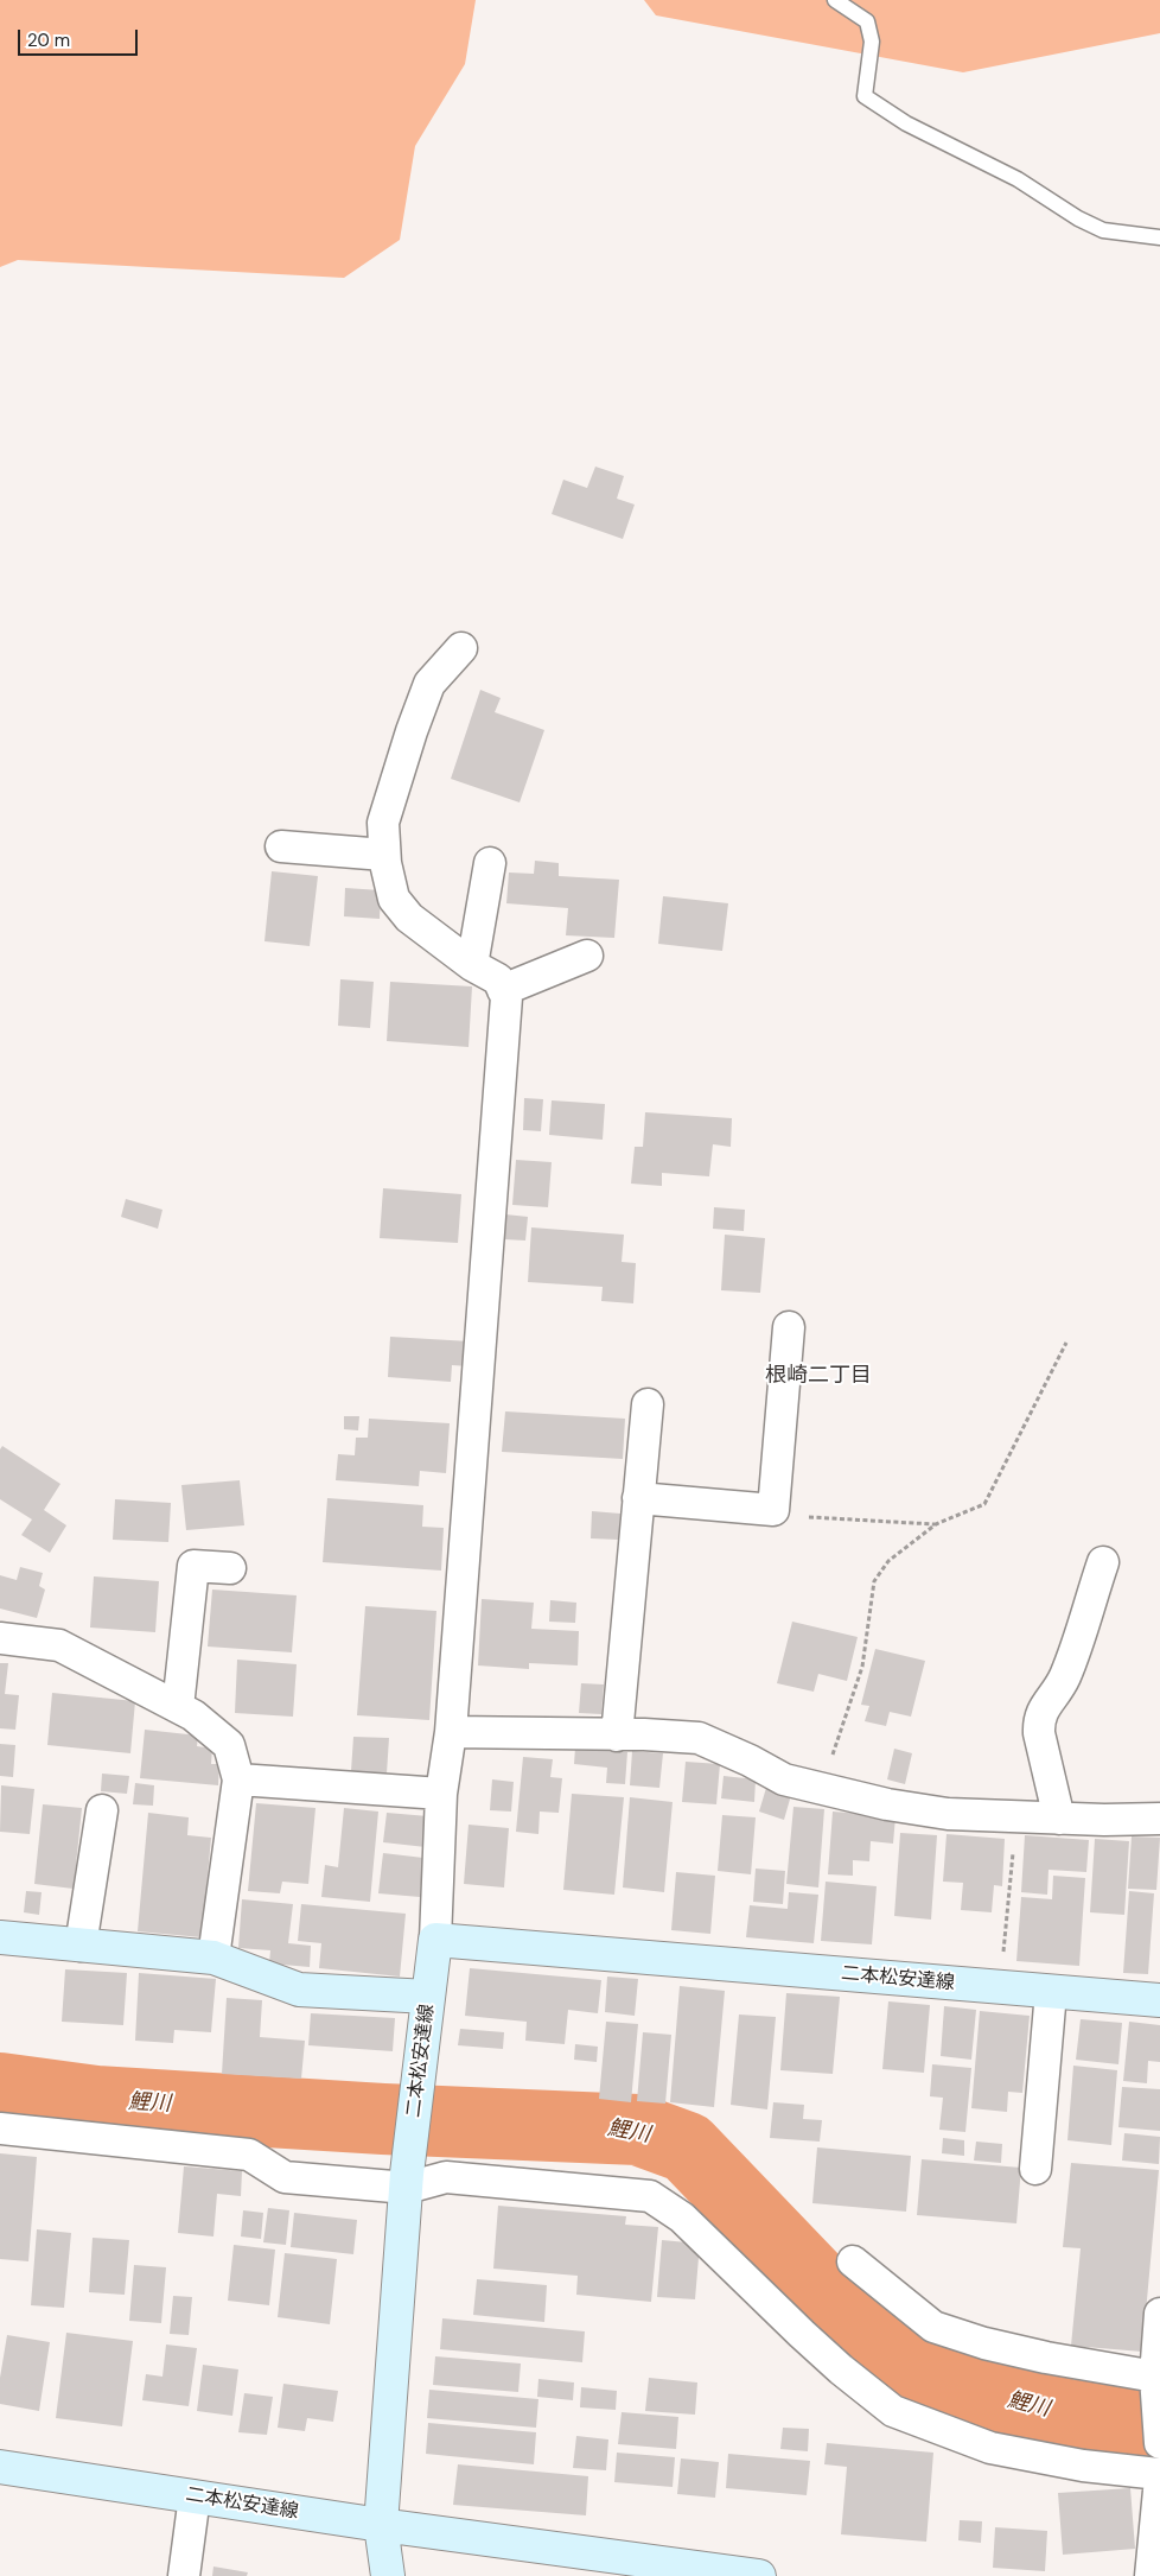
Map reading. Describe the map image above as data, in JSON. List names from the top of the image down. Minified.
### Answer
{"streets":{"main road":["二本松安達線"]},"districts":["根崎二丁目"],"water":["鯉川"],"scale_bar":"20 m"}
